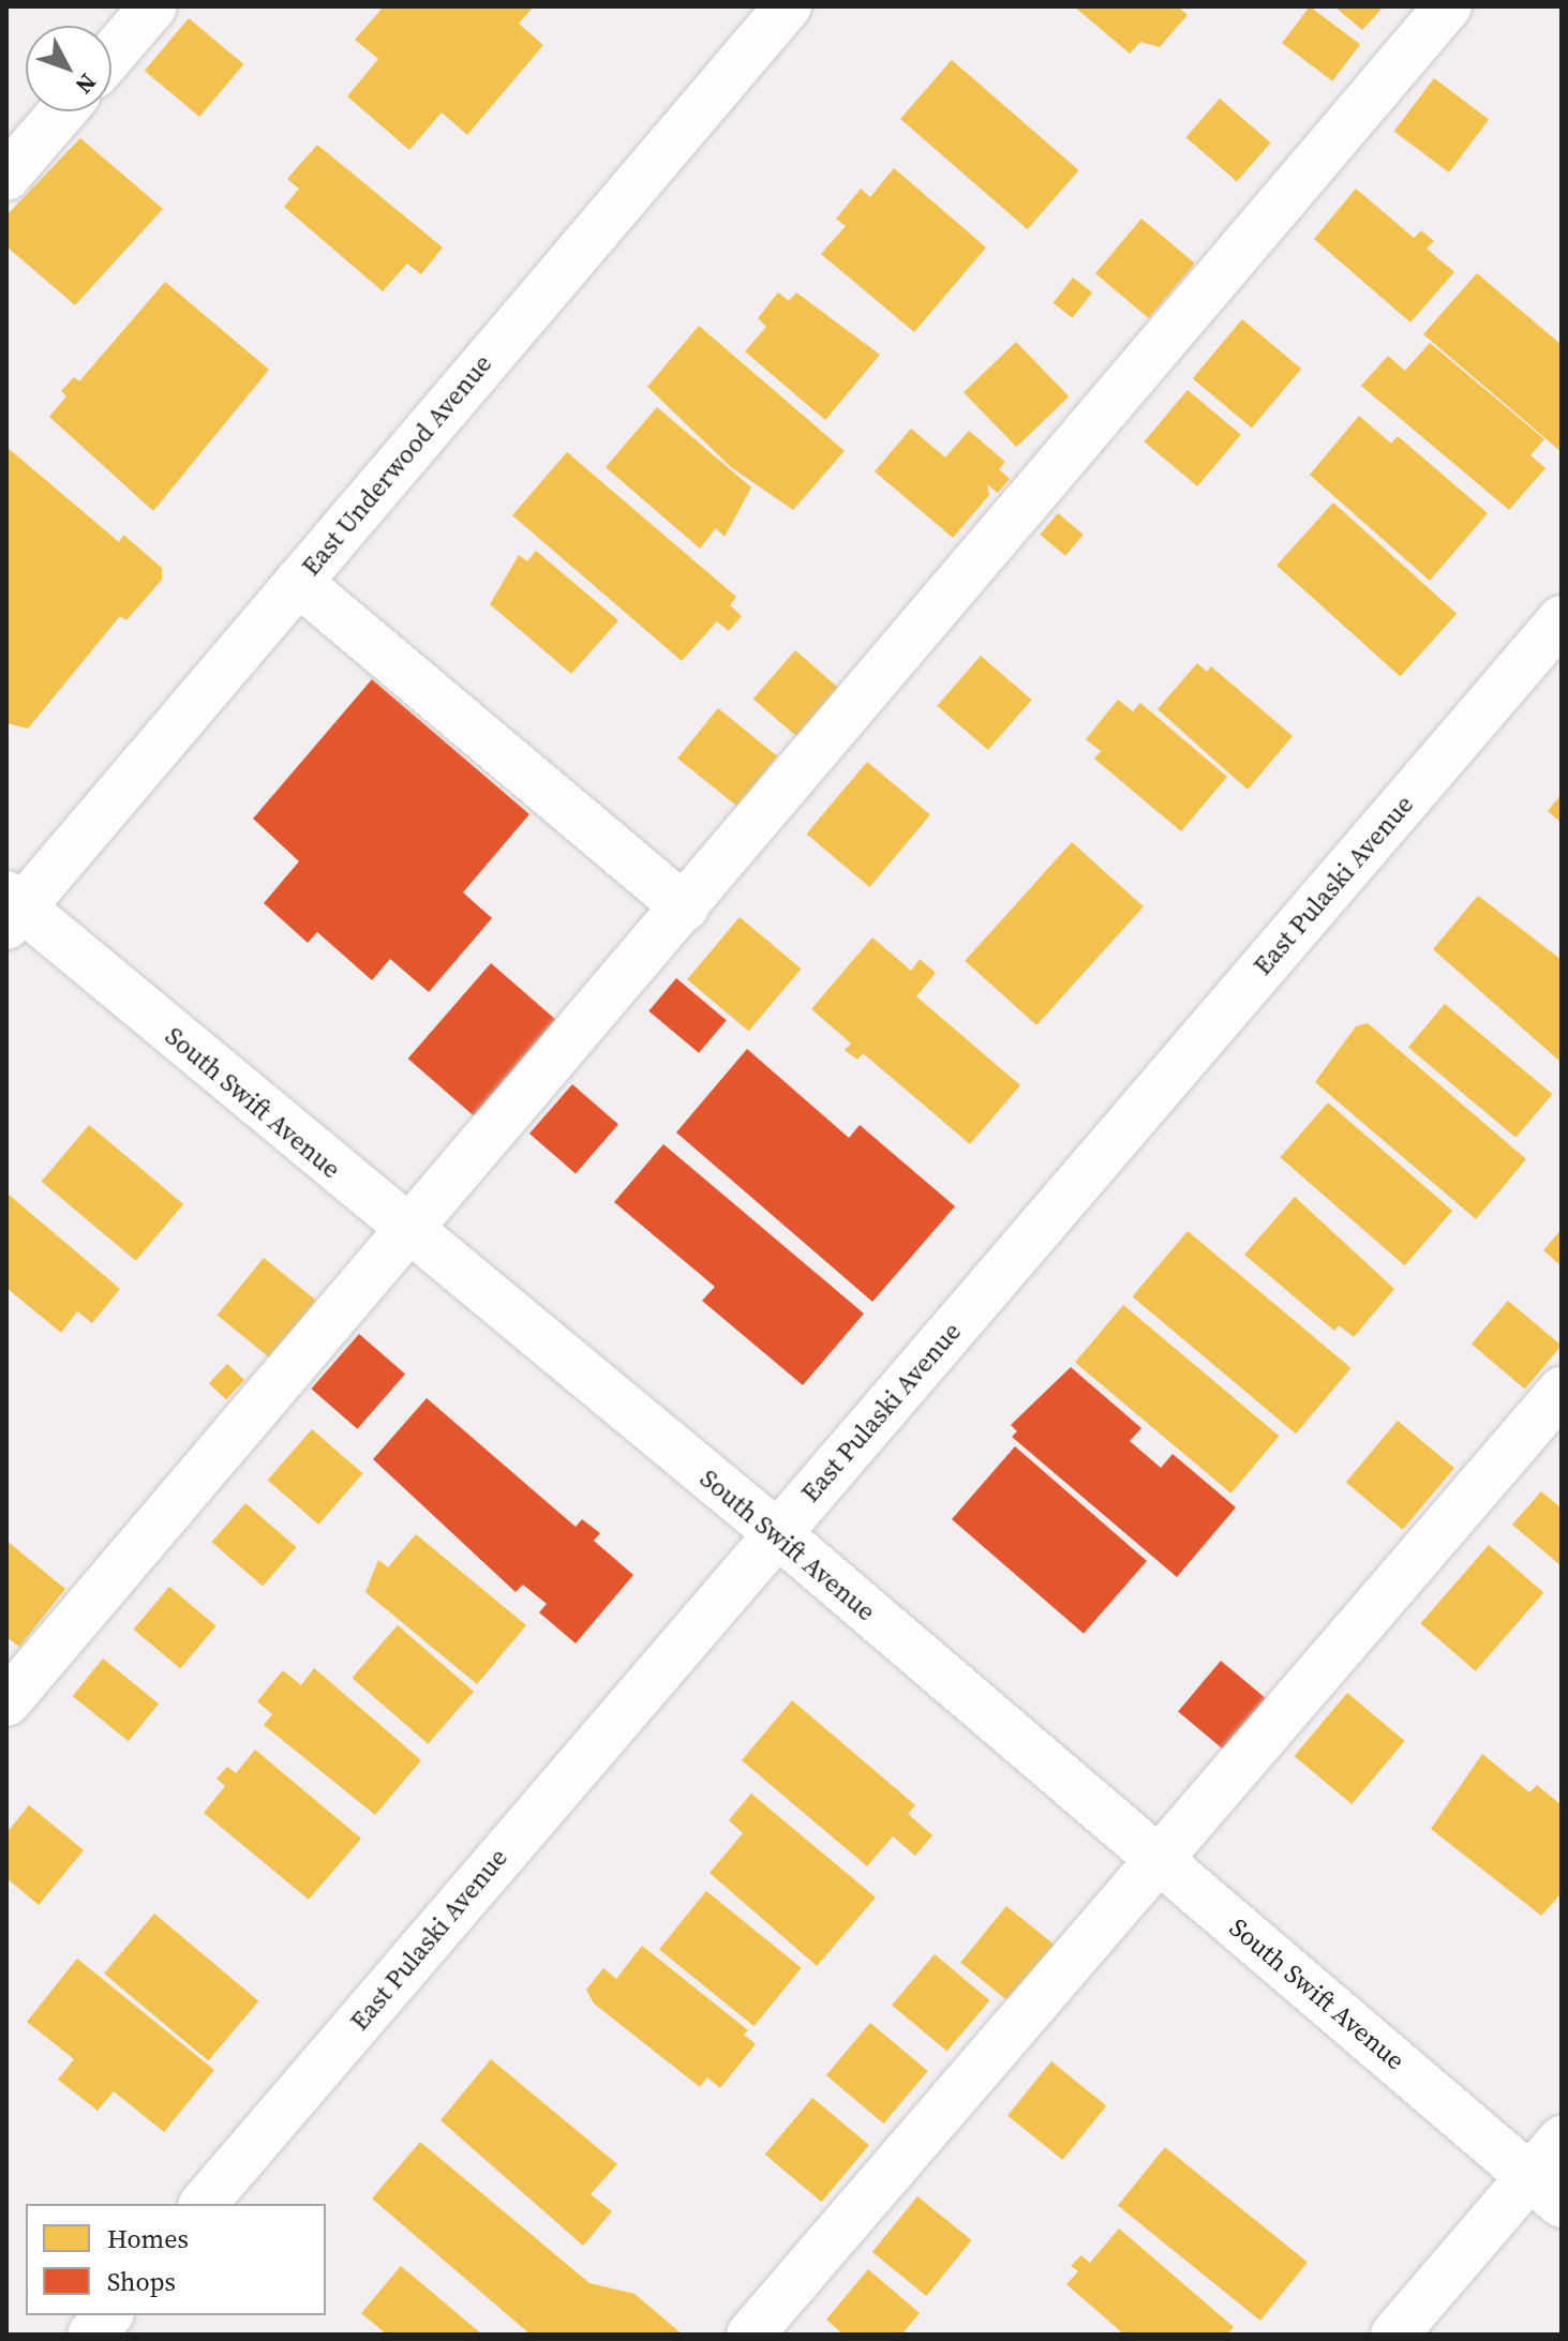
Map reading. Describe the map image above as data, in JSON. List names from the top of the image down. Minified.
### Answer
{"streets":{"street":["East Underwood Avenue","East Pulaski Avenue","South Swift Avenue"]},"crossings":[["East Underwood Avenue","South Swift Avenue"],["East Pulaski Avenue","South Swift Avenue"]],"legend":["Homes","Shops"],"north":"bottom right"}
